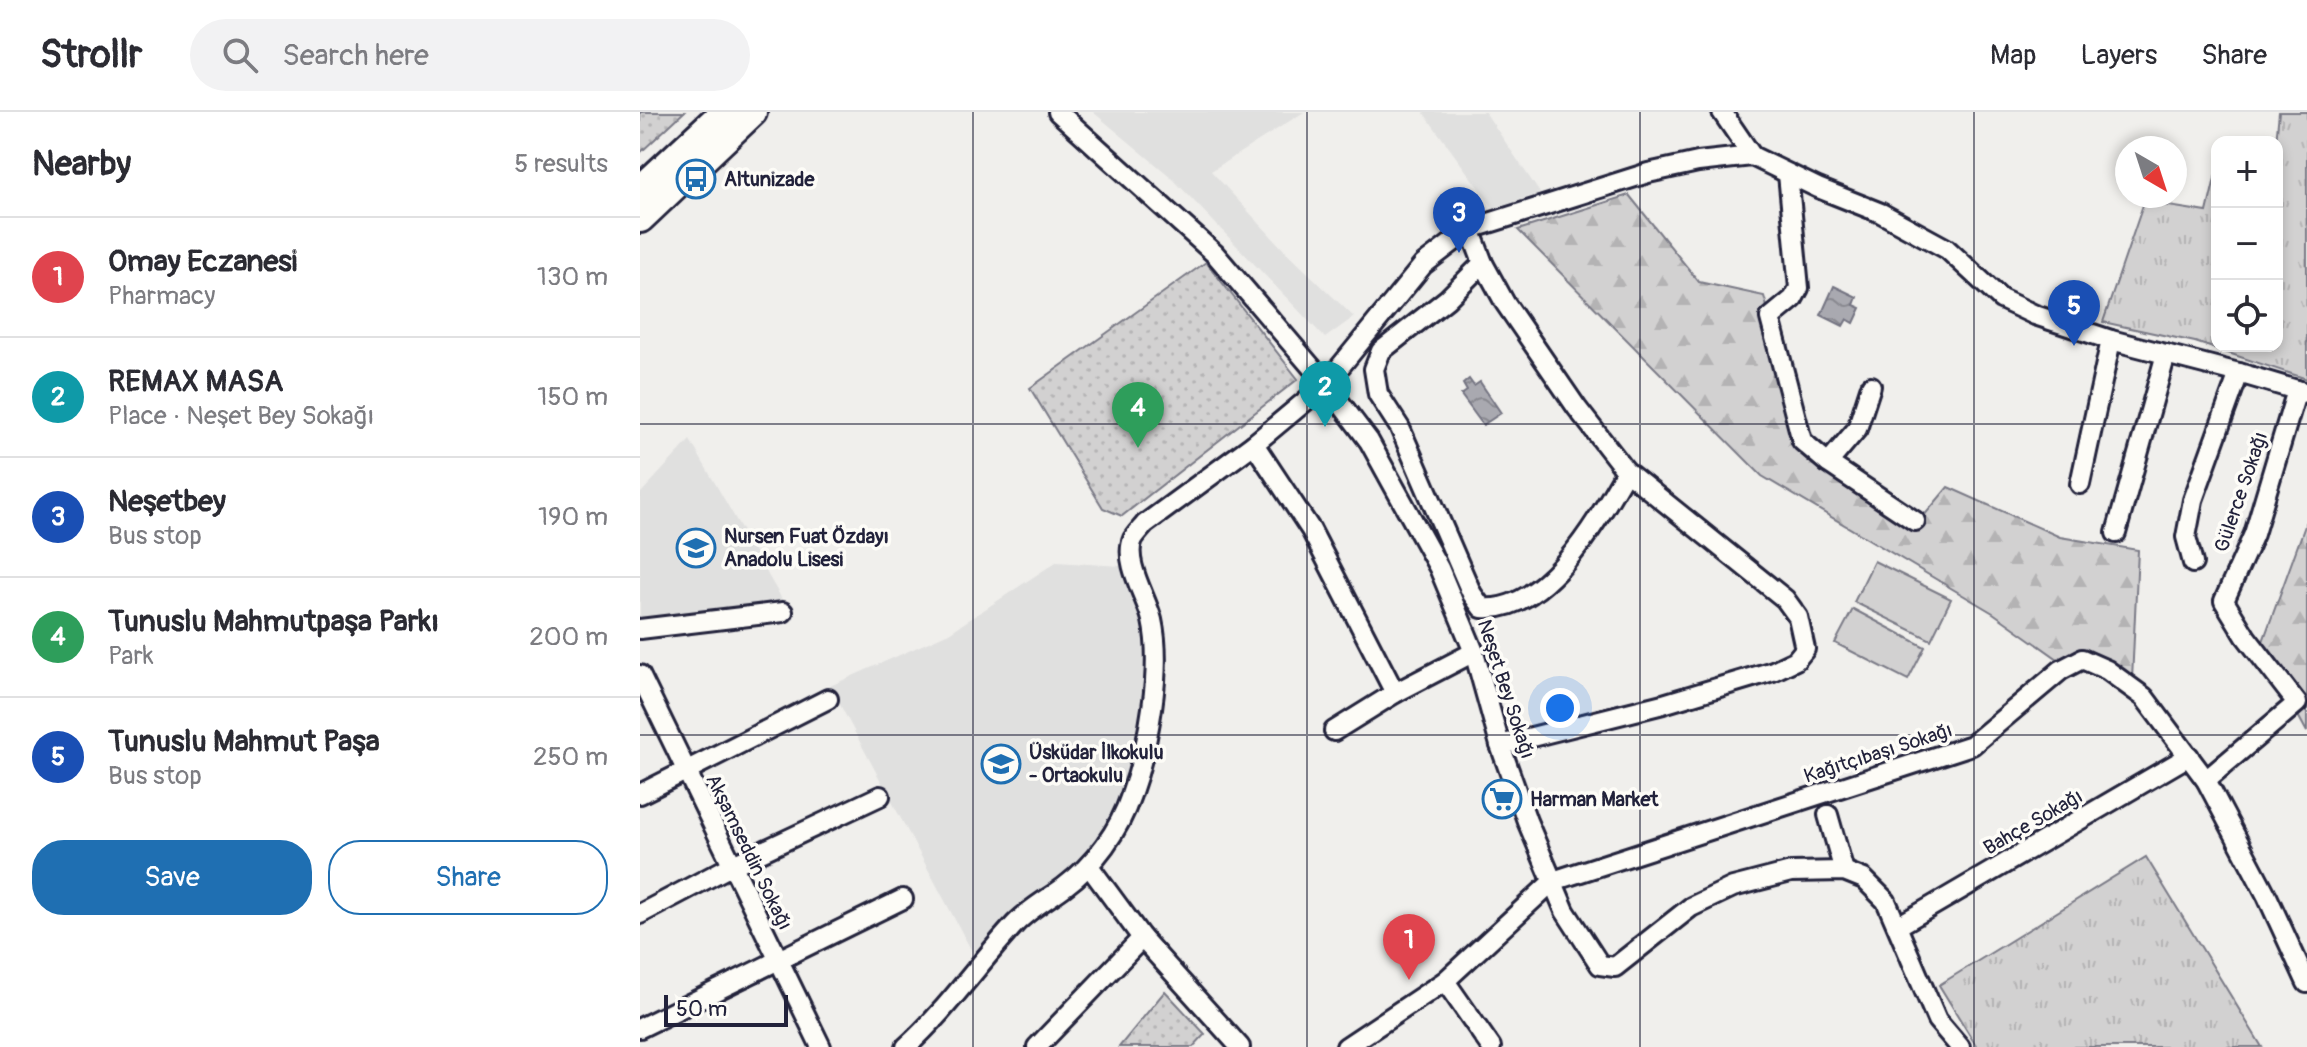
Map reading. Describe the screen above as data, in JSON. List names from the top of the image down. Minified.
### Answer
{"streets":{"street":["Gülerce Sokağı","Neşet Bey Sokağı","Kağıtçıbaşı Sokağı","Bahçe Sokağı","Akşamseddin Sokağı"]},"crossings":[["Gülerce Sokağı","Kağıtçıbaşı Sokağı"],["Neşet Bey Sokağı","Kağıtçıbaşı Sokağı"],["Kağıtçıbaşı Sokağı","Bahçe Sokağı"]],"places":{"bus stop":["Altunizade"],"school or university":["Nursen Fuat Özdayı Anadolu Lisesi","Üsküdar İlkokulu - Ortaokulu"],"supermarket":["Harman Market"]},"scale_bar":"50 m","north":"bottom right","page":{"header":"Strollr","search":"Search here","nav":["Map","Layers","Share"],"heading":["Nearby","5 results"],"map_buttons":["+","−"],"pins":["3","5","2","4","1"],"list":[{"mark":"1","name":"Omay Eczanesi","note":"Pharmacy","value":"130 m"},{"mark":"2","name":"REMAX MASA","note":"Place · Neşet Bey Sokağı","value":"150 m"},{"mark":"3","name":"Neşetbey","note":"Bus stop","value":"190 m"},{"mark":"4","name":"Tunuslu Mahmutpaşa Parkı","note":"Park","value":"200 m"},{"mark":"5","name":"Tunuslu Mahmut Paşa","note":"Bus stop","value":"250 m"}],"buttons":["Save","Share"],"scale":"50 m"}}
